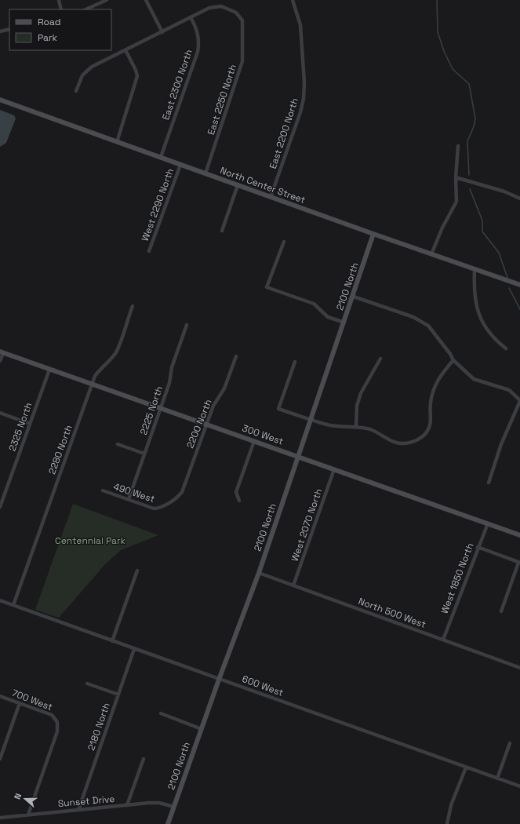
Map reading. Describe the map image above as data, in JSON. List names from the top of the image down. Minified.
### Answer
{"streets":{"street":["East 2300 North","East 2250 North","East 2200 North","North Center Street","West 2290 North","2100 North","2225 North","2200 North","2325 North","300 West","2280 North","490 West","West 2070 North","West 1850 North","North 500 West","600 West","700 West","2180 North","Sunset Drive"]},"crossings":[["East 2300 North","East 2250 North"],["East 2300 North","North Center Street"],["East 2250 North","North Center Street"],["East 2200 North","North Center Street"],["North Center Street","West 2290 North"],["North Center Street","2100 North"],["2100 North","300 West"],["2100 North","North 500 West"],["2100 North","600 West"],["2100 North","Sunset Drive"],["2225 North","300 West"],["2225 North","490 West"],["2200 North","300 West"],["2200 North","490 West"],["2325 North","300 West"],["300 West","2280 North"],["300 West","West 2070 North"],["300 West","West 1850 North"],["2280 North","600 West"],["West 2070 North","North 500 West"],["West 1850 North","North 500 West"],["600 West","2180 North"],["700 West","Sunset Drive"],["2180 North","Sunset Drive"]],"parks":["Centennial Park"],"legend":["Road","Park"],"north":"left"}
